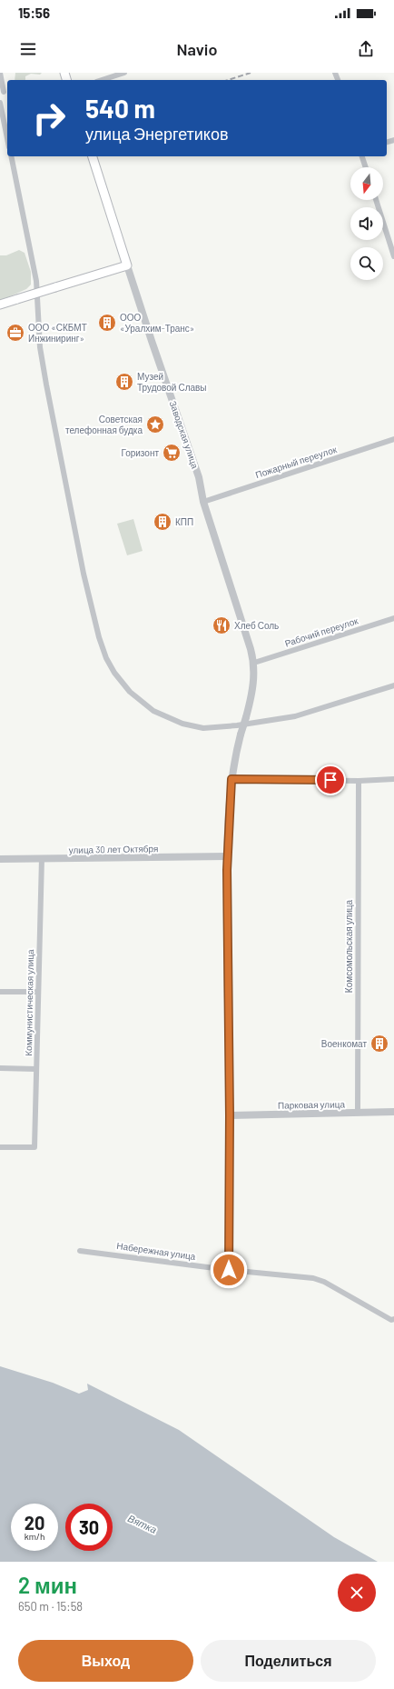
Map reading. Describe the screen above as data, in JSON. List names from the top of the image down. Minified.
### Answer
{"streets":{"main road":["Заводская улица"],"street":["Пожарный переулок","Рабочий переулок","улица 30 лет Октября","Комсомольская улица","Коммунистическая улица","Парковая улица","Набережная улица"]},"crossings":[["Заводская улица","Пожарный переулок"],["Заводская улица","Рабочий переулок"],["Заводская улица","улица 30 лет Октября"],["Заводская улица","Парковая улица"],["улица 30 лет Октября","Коммунистическая улица"],["Комсомольская улица","Парковая улица"]],"water":["Вятка"],"places":{"building":["ООО «Уралхим-Транс»","Музей Трудовой Славы","КПП","Военкомат"],"office":["ООО «СКБМТ Инжиниринг»"],"place":["Советская телефонная будка"],"supermarket":["Горизонт"],"restaurant":["Хлеб Соль"]},"north":"bottom","page":{"status":"15:56","header":"Navio","turn":["540 m","улица Энергетиков"],"speed":"20 km/h","limit":"30","heading":["2 мин","650 m · 15:58"],"buttons":["Выход","Поделиться"]}}
